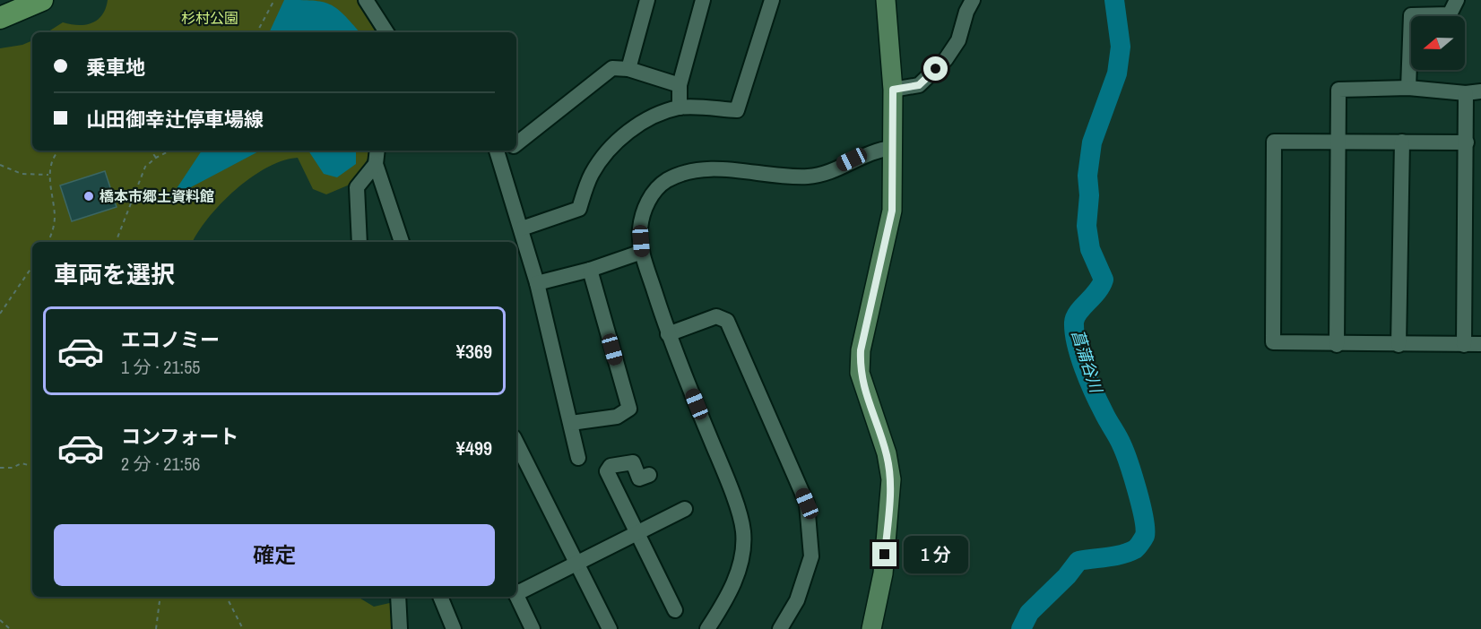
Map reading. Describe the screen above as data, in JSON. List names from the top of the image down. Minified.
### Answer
{"water":["菖蒲谷川"],"parks":["杉村公園"],"places":["橋本市郷土資料館"],"north":"left","page":{"banner":["乗車地","山田御幸辻停車場線"],"heading":"車両を選択","list":[{"name":"エコノミー","note":"1 分 · 21:55","value":"¥369"},{"name":"コンフォート","note":"2 分 · 21:56","value":"¥499"}],"buttons":"確定","bubble":"1 分"}}
